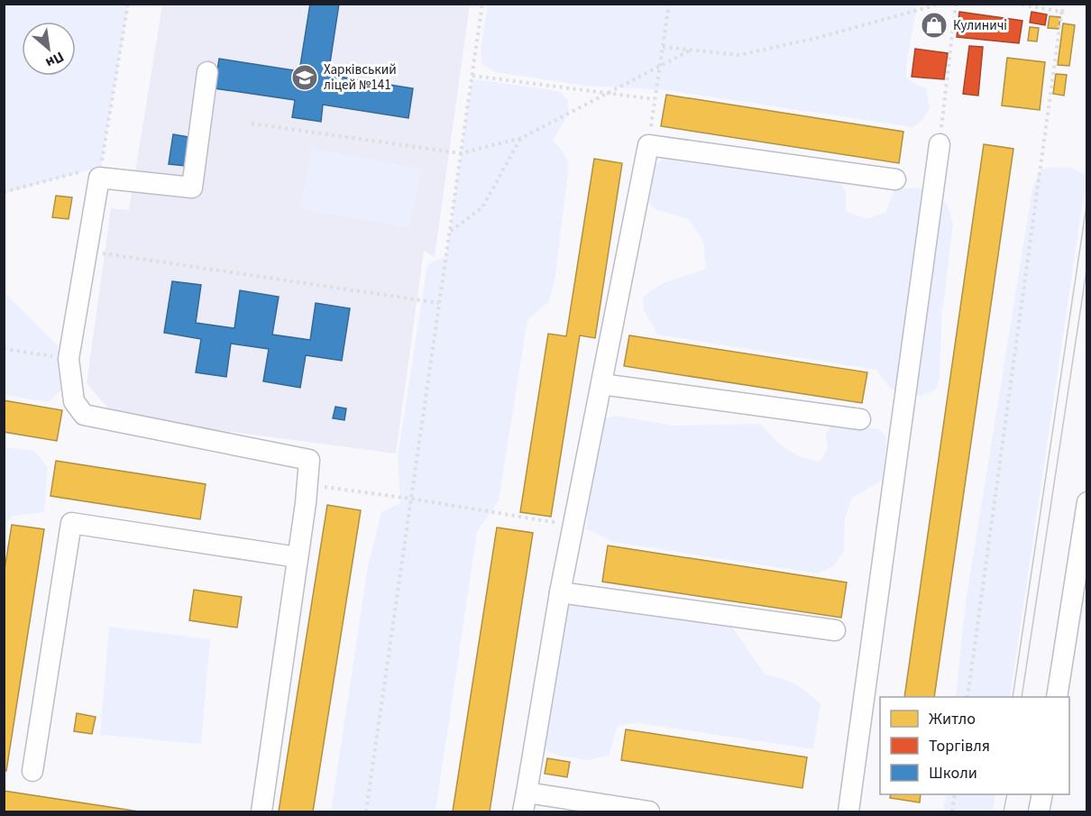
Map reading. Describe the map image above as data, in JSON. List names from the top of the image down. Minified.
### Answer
{"places":{"shop":["Кулиничі"],"school or university":["Харківський ліцей №141"]},"legend":["Житло","Торгівля","Школи"],"north":"bottom right"}
